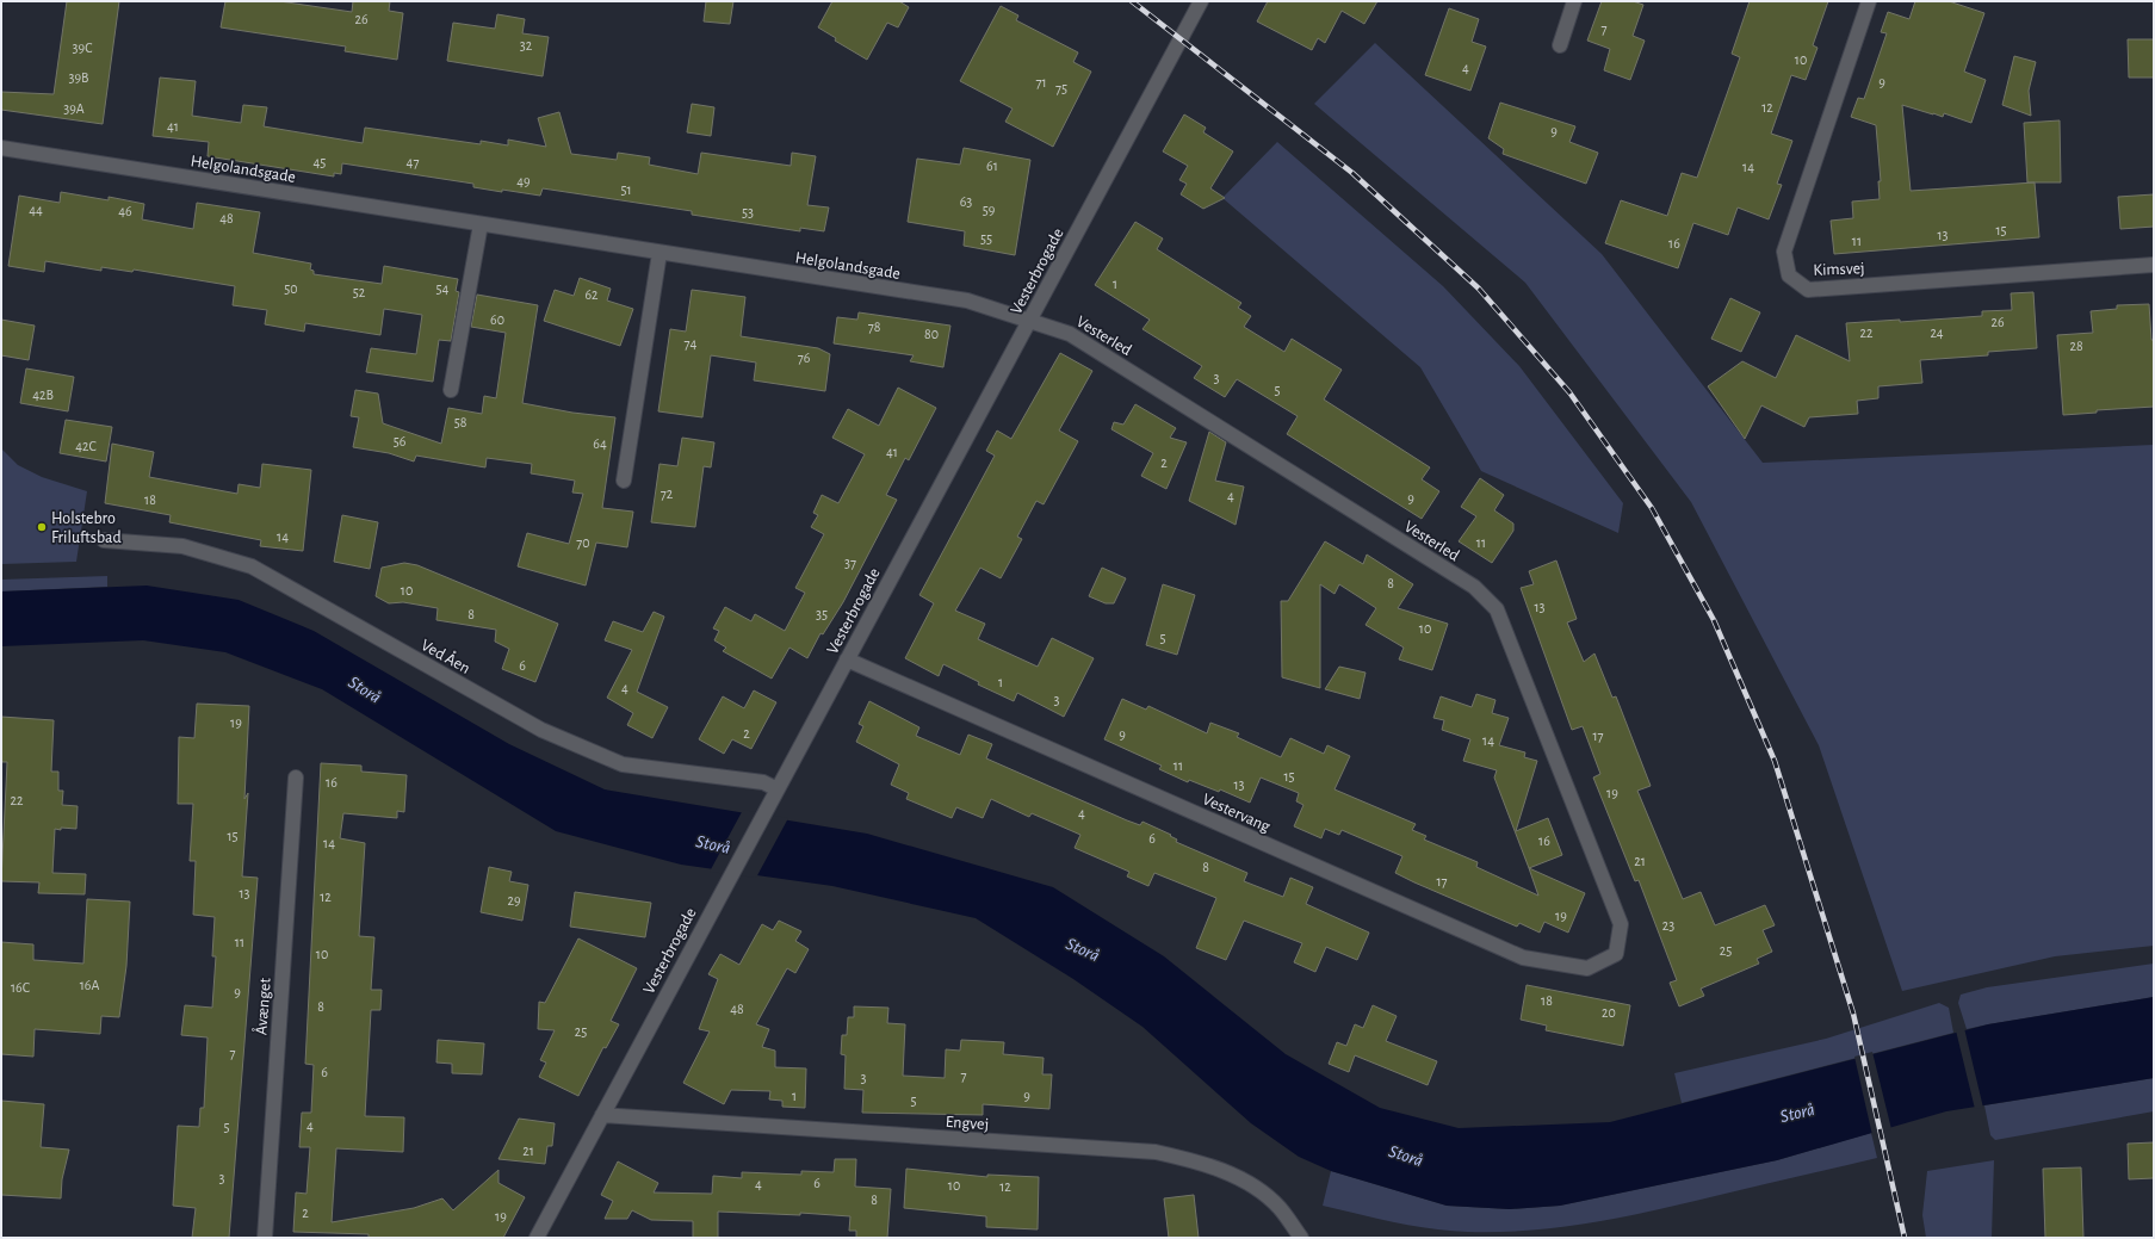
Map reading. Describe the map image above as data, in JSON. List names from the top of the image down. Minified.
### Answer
{"streets":{"street":["Helgolandsgade","Kimsvej","Vesterbrogade","Vesterled","Ved Åen","Vestervang","Åvænget","Engvej"]},"crossings":[["Helgolandsgade","Vesterbrogade"],["Helgolandsgade","Vesterled"],["Vesterbrogade","Vesterled"],["Vesterbrogade","Ved Åen"],["Vesterbrogade","Vestervang"],["Vesterbrogade","Engvej"],["Vesterled","Vestervang"]],"water":["Storå"],"places":["Holstebro Friluftsbad"],"house_numbers":["26","7","32","39C","10","4","39B","71","9","75","12","39A","41","9","45","47","61","14","49","51","63","44","59","46","53","48","15","13","55","11","16","1","50","54","52","62","60","26","78","22","24","80","74","28","76","3","5","42B","58","56","64","42C","41","2","72","4","9","18","14","70","11","37","8","10","13","8","35","10","5","6","1","4","3","19","2","9","17","14","11","15","16","13","19","22","4","15","6","16","14","21","8","17","13","12","29","19","23","11","25","10","16A","16C","9","18","8","48","20","25","7","6","7","3","1","9","5","4","5","21","3","6","4","10","12","8","2","19"]}
